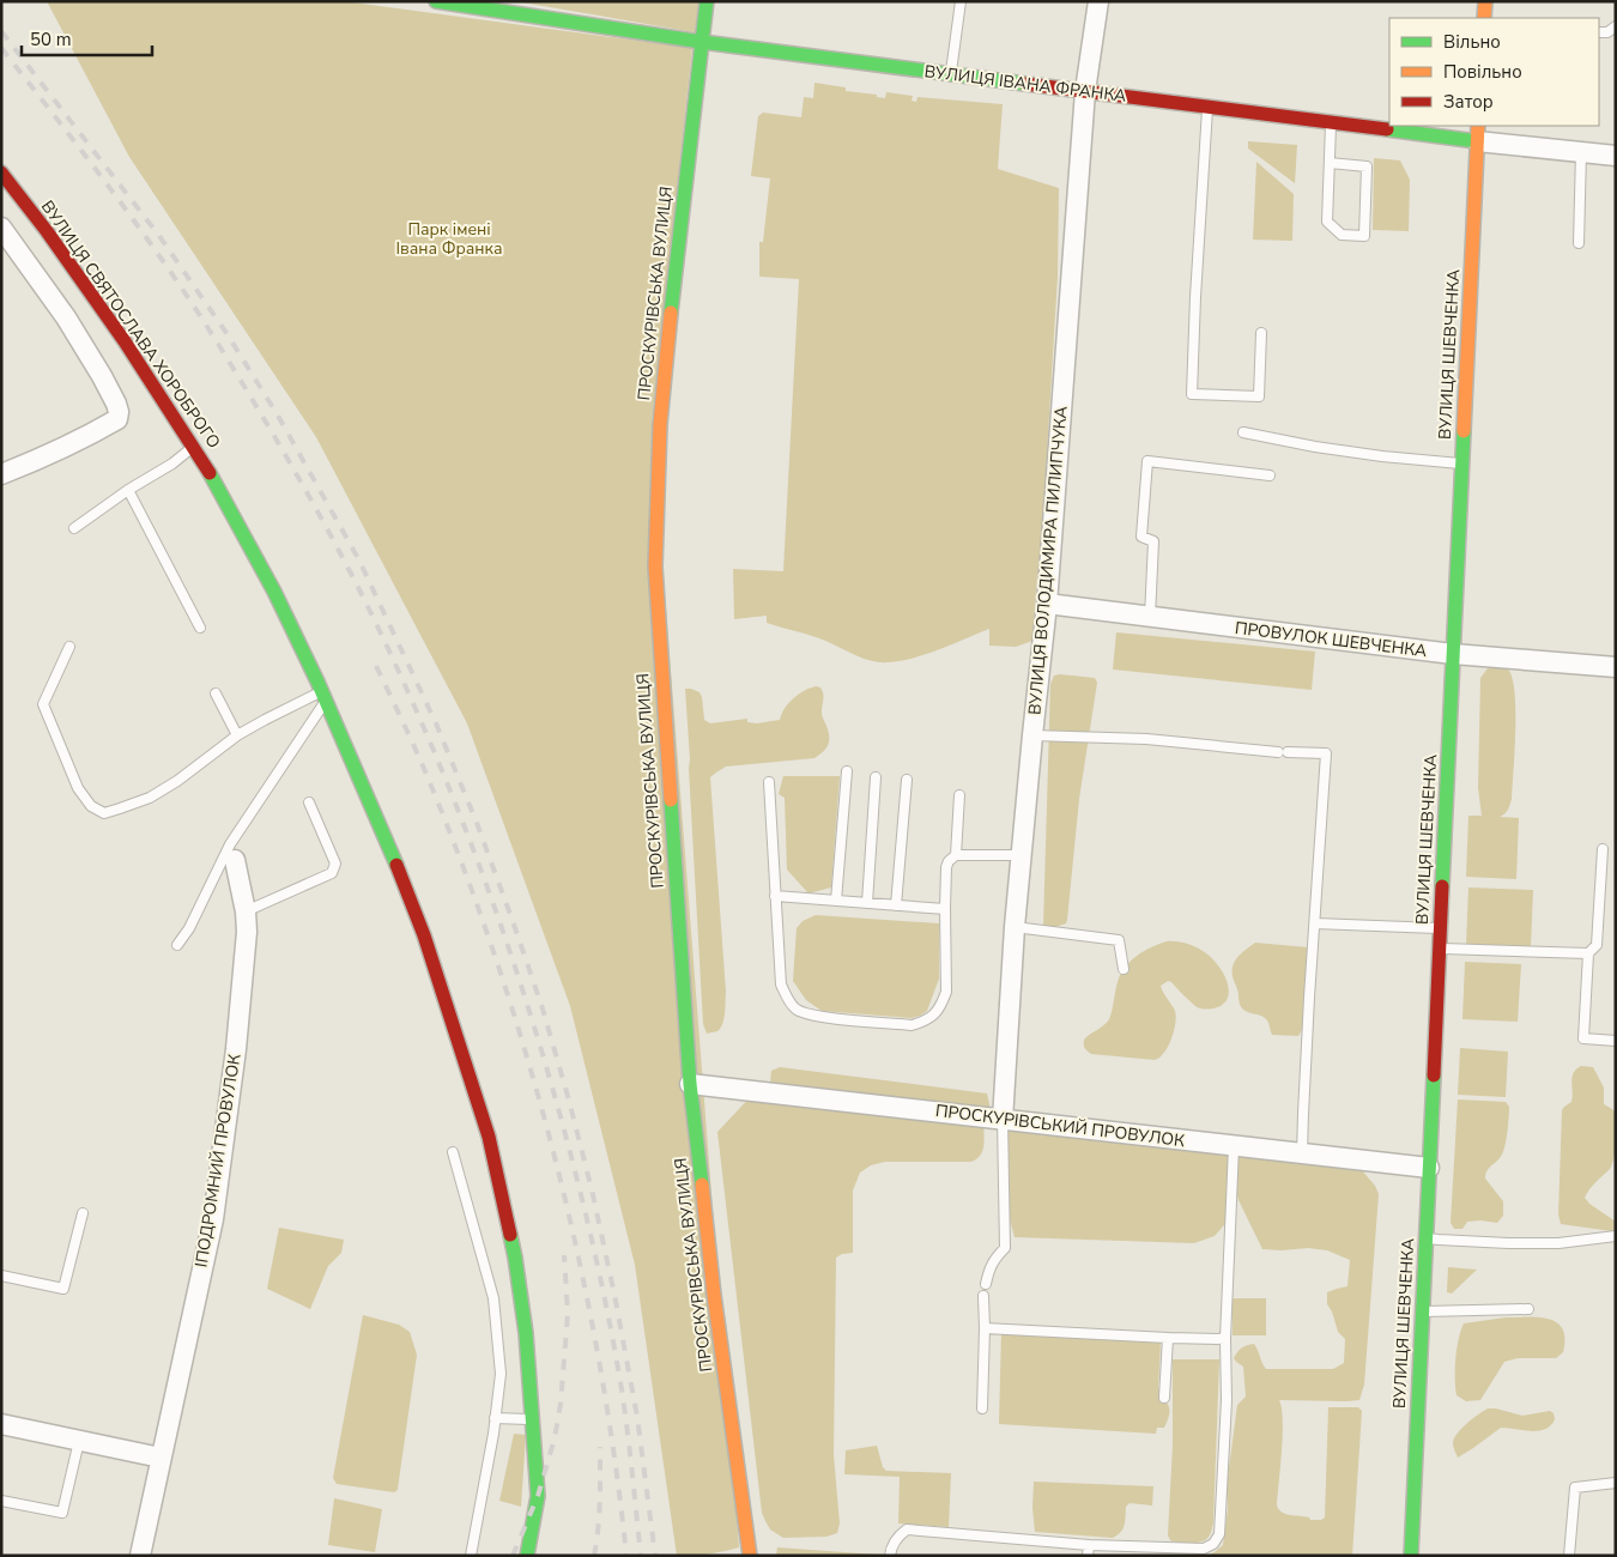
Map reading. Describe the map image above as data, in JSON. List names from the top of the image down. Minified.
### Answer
{"streets":{"main road":["ВУЛИЦЯ ІВАНА ФРАНКА","ПРОСКУРІВСЬКА ВУЛИЦЯ","ВУЛИЦЯ СВЯТОСЛАВА ХОРОБРОГО","ВУЛИЦЯ ШЕВЧЕНКА"],"street":["ВУЛИЦЯ ВОЛОДИМИРА ПИЛИПЧУКА","ПРОВУЛОК ШЕВЧЕНКА","ПРОСКУРІВСЬКИЙ ПРОВУЛОК","ІПОДРОМНИЙ ПРОВУЛОК"]},"crossings":[["ВУЛИЦЯ ІВАНА ФРАНКА","ПРОСКУРІВСЬКА ВУЛИЦЯ"],["ВУЛИЦЯ ІВАНА ФРАНКА","ВУЛИЦЯ ШЕВЧЕНКА"],["ВУЛИЦЯ ІВАНА ФРАНКА","ВУЛИЦЯ ВОЛОДИМИРА ПИЛИПЧУКА"],["ПРОСКУРІВСЬКА ВУЛИЦЯ","ПРОСКУРІВСЬКИЙ ПРОВУЛОК"],["ВУЛИЦЯ ШЕВЧЕНКА","ПРОВУЛОК ШЕВЧЕНКА"],["ВУЛИЦЯ ШЕВЧЕНКА","ПРОСКУРІВСЬКИЙ ПРОВУЛОК"],["ВУЛИЦЯ ВОЛОДИМИРА ПИЛИПЧУКА","ПРОВУЛОК ШЕВЧЕНКА"],["ВУЛИЦЯ ВОЛОДИМИРА ПИЛИПЧУКА","ПРОСКУРІВСЬКИЙ ПРОВУЛОК"]],"parks":["Парк імені Івана Франка"],"legend":["Вільно","Повільно","Затор"],"scale_bar":"50 m"}
